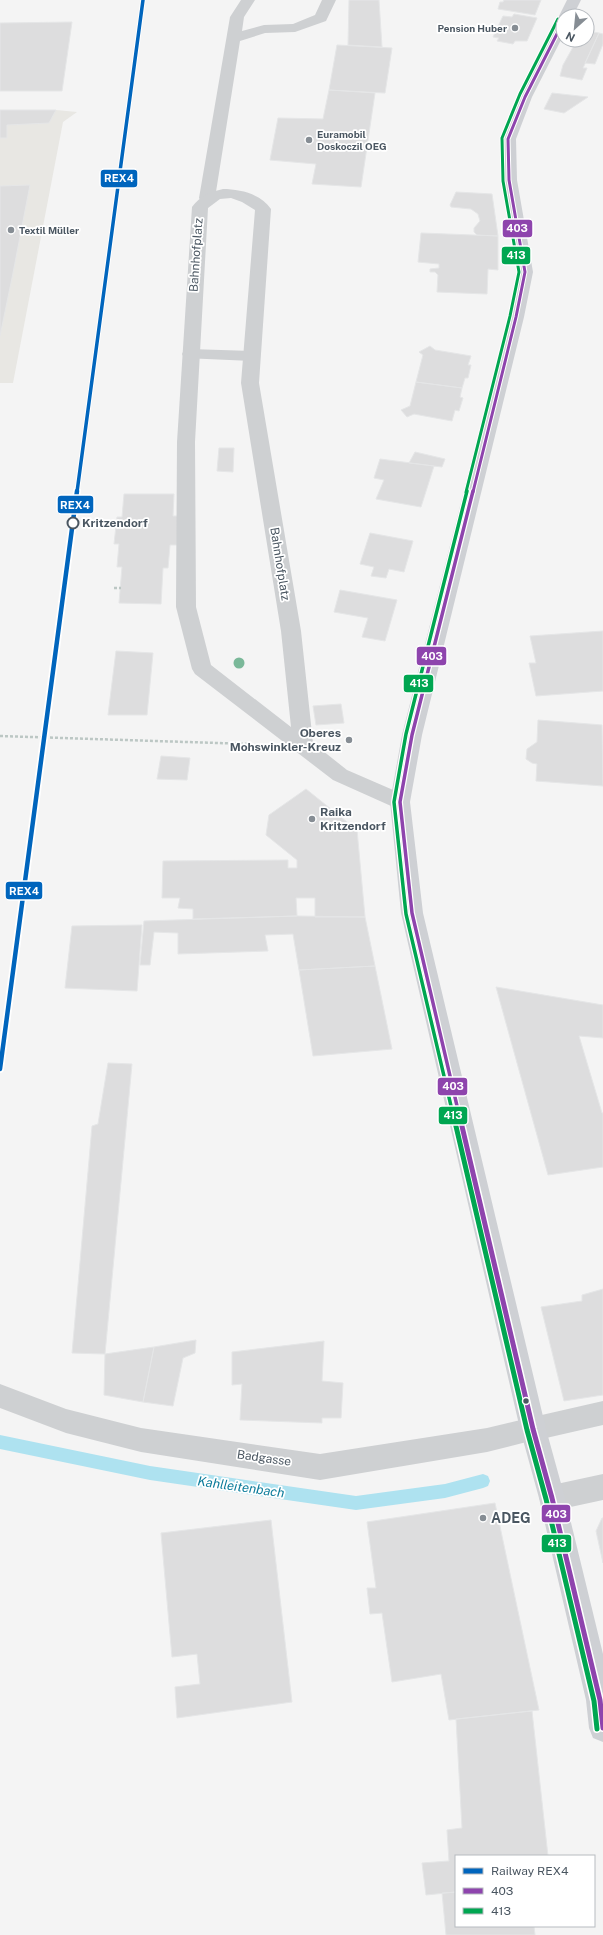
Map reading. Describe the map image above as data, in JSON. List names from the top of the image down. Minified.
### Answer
{"streets":{"street":["Bahnhofplatz","Badgasse"]},"water":["Kahlleitenbach"],"places":["Pension Huber","Euramobil Doskoczil OEG","Textil Müller","Kritzendorf","Oberes Mohswinkler-Kreuz","Raika Kritzendorf","ADEG"],"lines":["rail line REX4","transit line 413","transit line 403"],"legend":["Railway REX4","403","413"],"north":"bottom left"}
